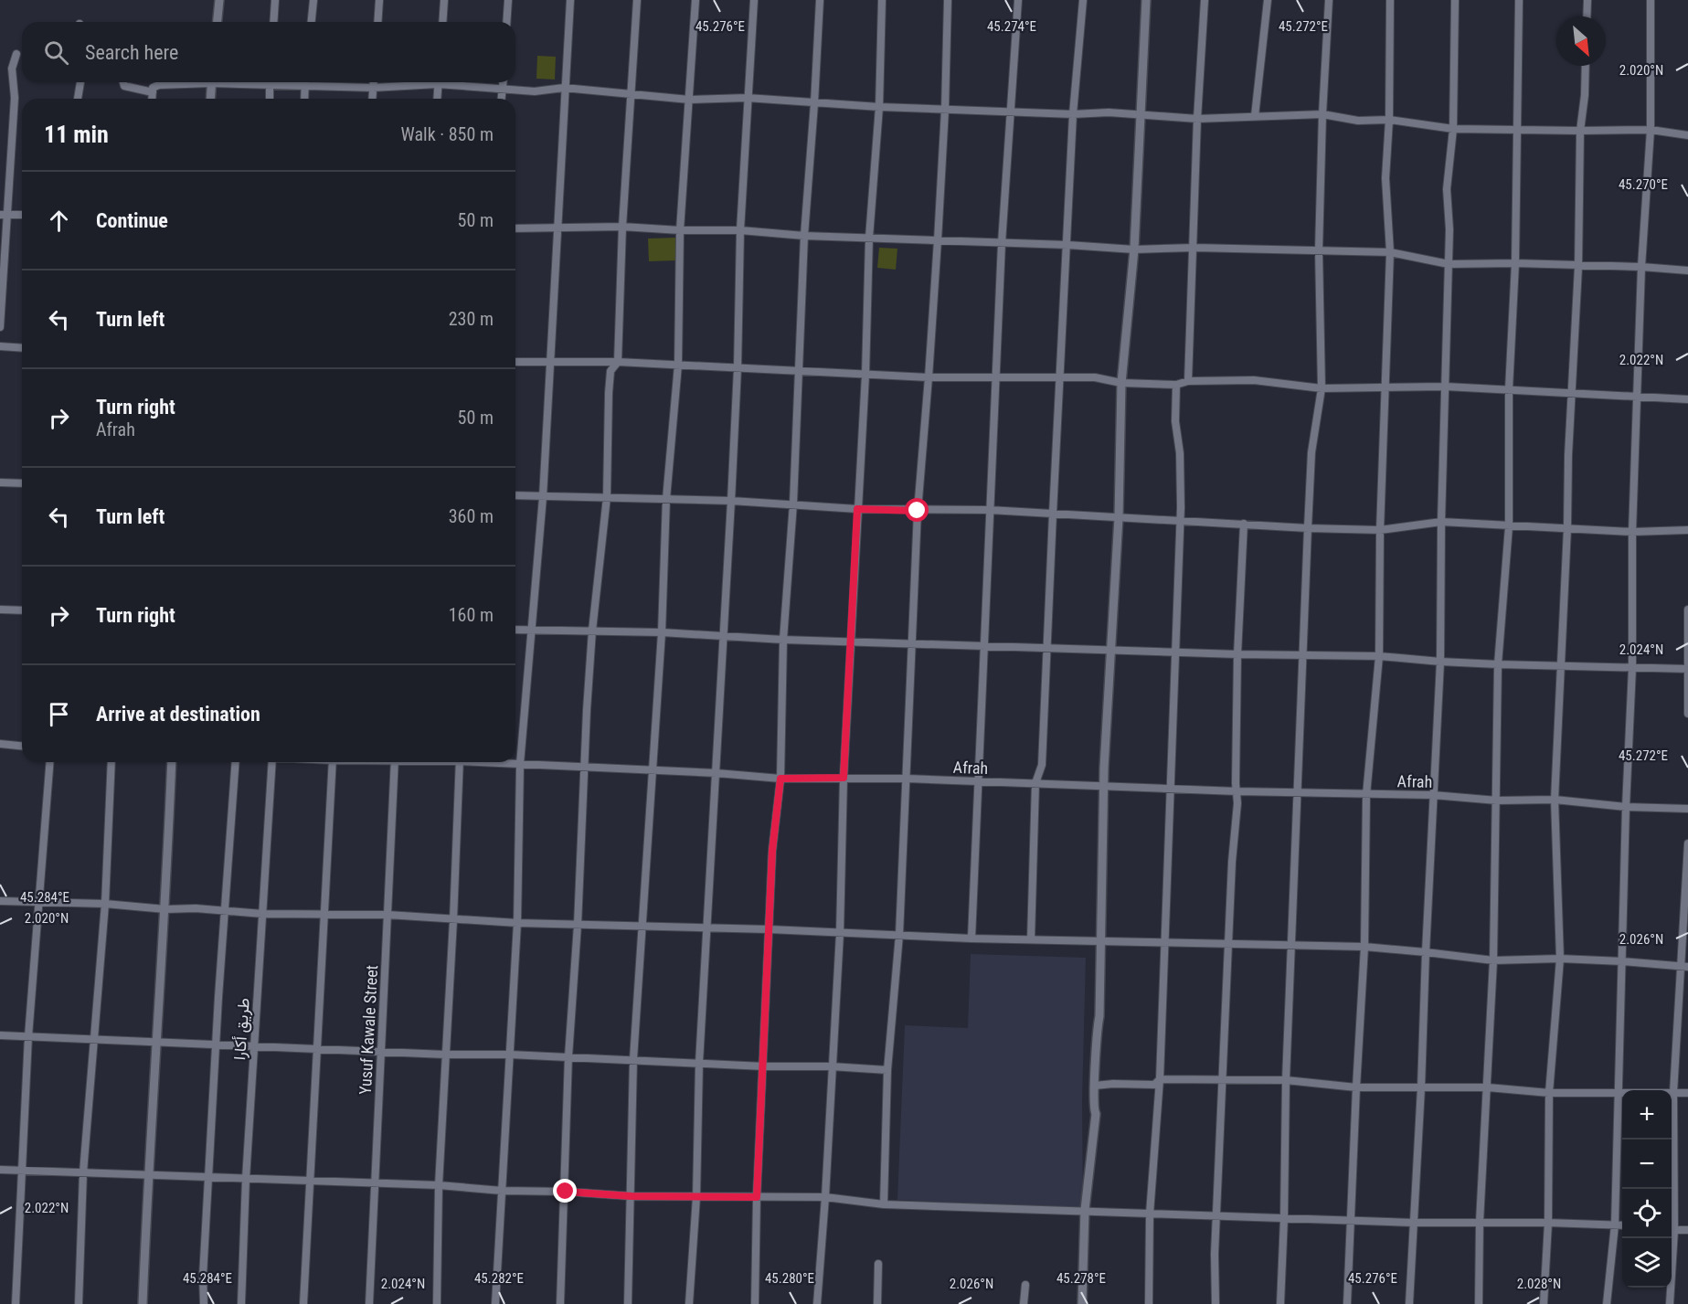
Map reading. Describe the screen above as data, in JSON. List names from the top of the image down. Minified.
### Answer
{"streets":{"street":["Afrah","طريق أكارا","Yusuf Kawale Street"]},"north":"bottom right","page":{"search":"Search here","heading":["11 min","Walk · 850 m"],"list":[["Continue","50 m"],["Turn left","230 m"],["Turn right","Afrah","50 m"],["Turn left","360 m"],["Turn right","160 m"],"Arrive at destination"],"map_buttons":["+","−"]},"coordinates":["45.276°E","45.274°E","45.272°E","2.020°N","45.270°E","2.022°N","2.024°N","45.284°E","2.026°N","45.282°E","45.280°E","45.278°E","2.028°N"]}
